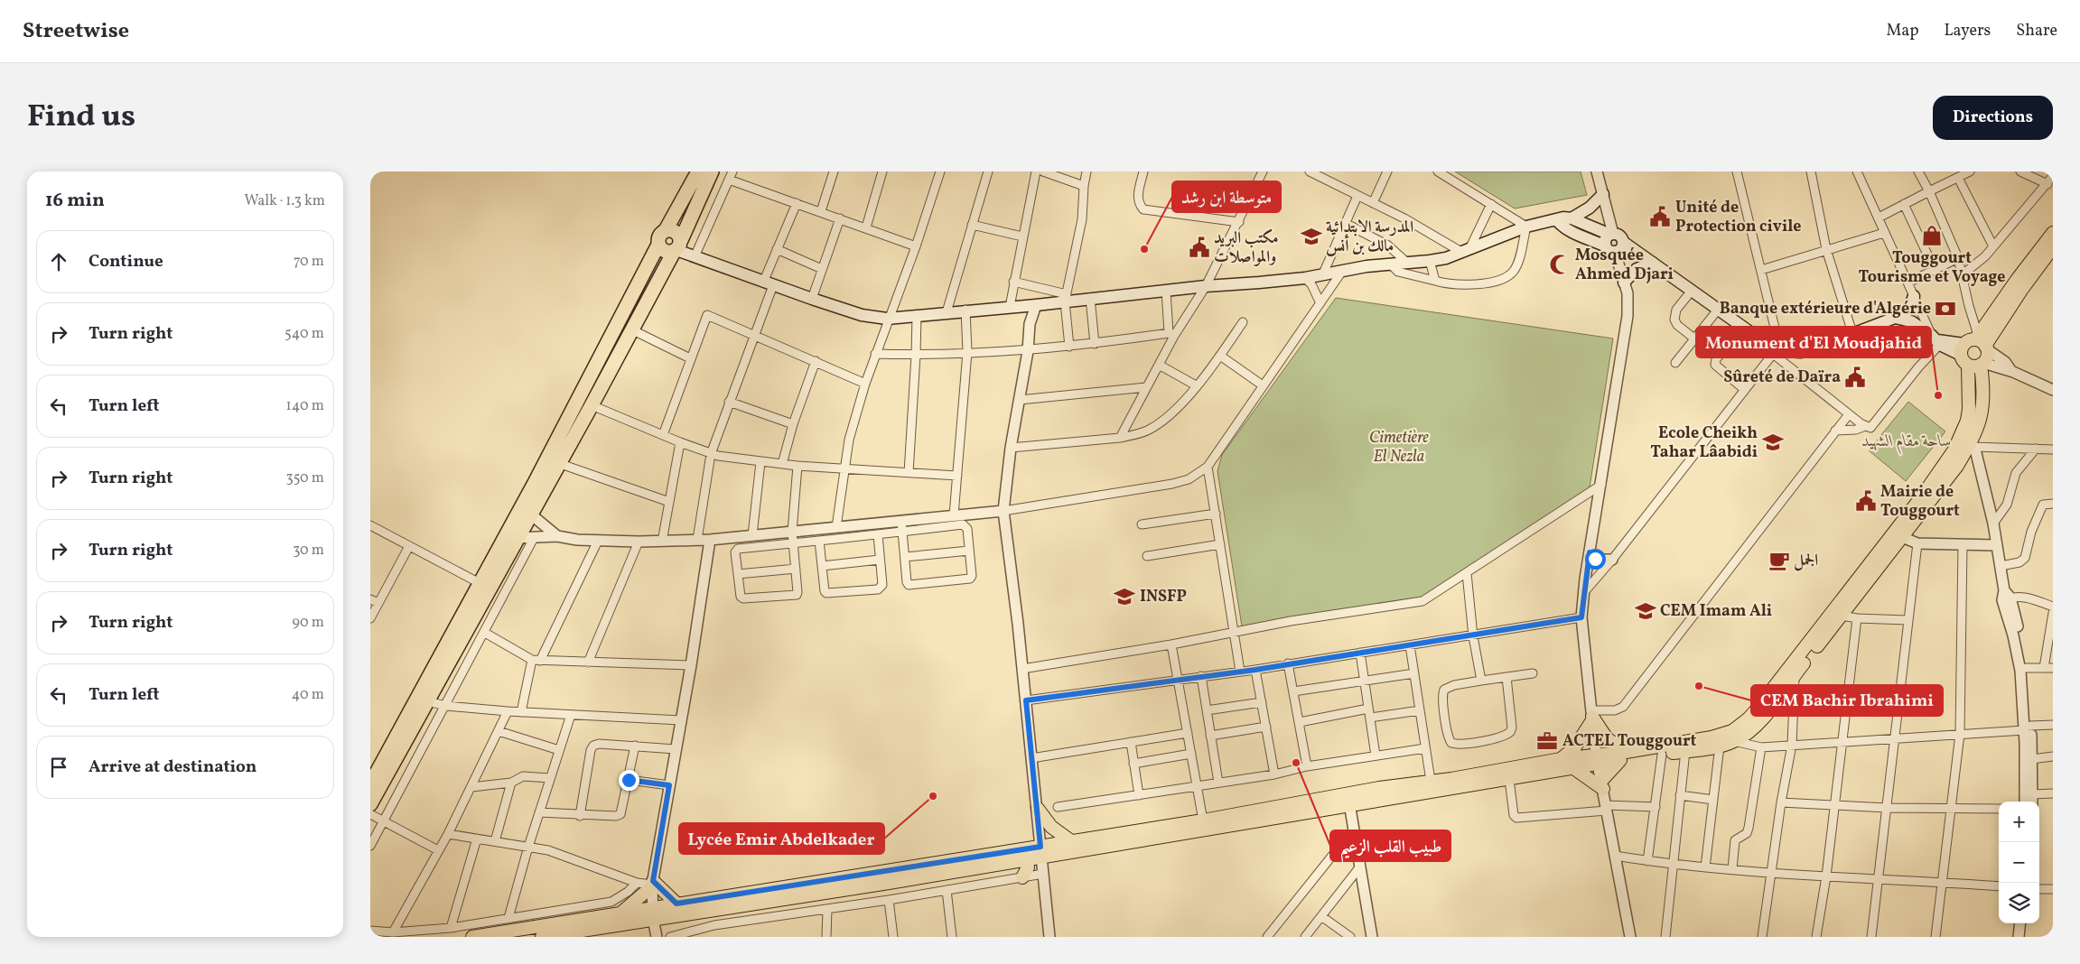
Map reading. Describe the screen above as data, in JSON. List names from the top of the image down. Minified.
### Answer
{"parks":["Cimetière El Nezla","ساحة مقام الشهيد"],"places":{"public building":["Unité de Protection civile","مكتب البريد والمواصلات","Sûreté de Daïra","Mairie de Touggourt"],"shop":["Touggourt Tourisme et Voyage"],"school or university":["المدرسة الابتدائية مالك بن أنس","Ecole Cheikh Tahar Lâabidi","INSFP","CEM Imam Ali"],"other":["متوسطة ابن رشد","Monument d'El Moudjahid","CEM Bachir Ibrahimi","طبيب القلب الزعيم","Lycée Emir Abdelkader"],"mosque":["Mosquée Ahmed Djari"],"bank":["Banque extérieure d'Algérie"],"cafe":["الجمل"],"office":["ACTEL Touggourt"]},"page":{"header":"Streetwise","nav":["Map","Layers","Share"],"title":"Find us","buttons":"Directions","heading":["16 min","Walk · 1.3 km"],"list":[["Continue","70 m"],["Turn right","540 m"],["Turn left","140 m"],["Turn right","350 m"],["Turn right","30 m"],["Turn right","90 m"],["Turn left","40 m"],"Arrive at destination"],"map_buttons":["+","−"]}}
